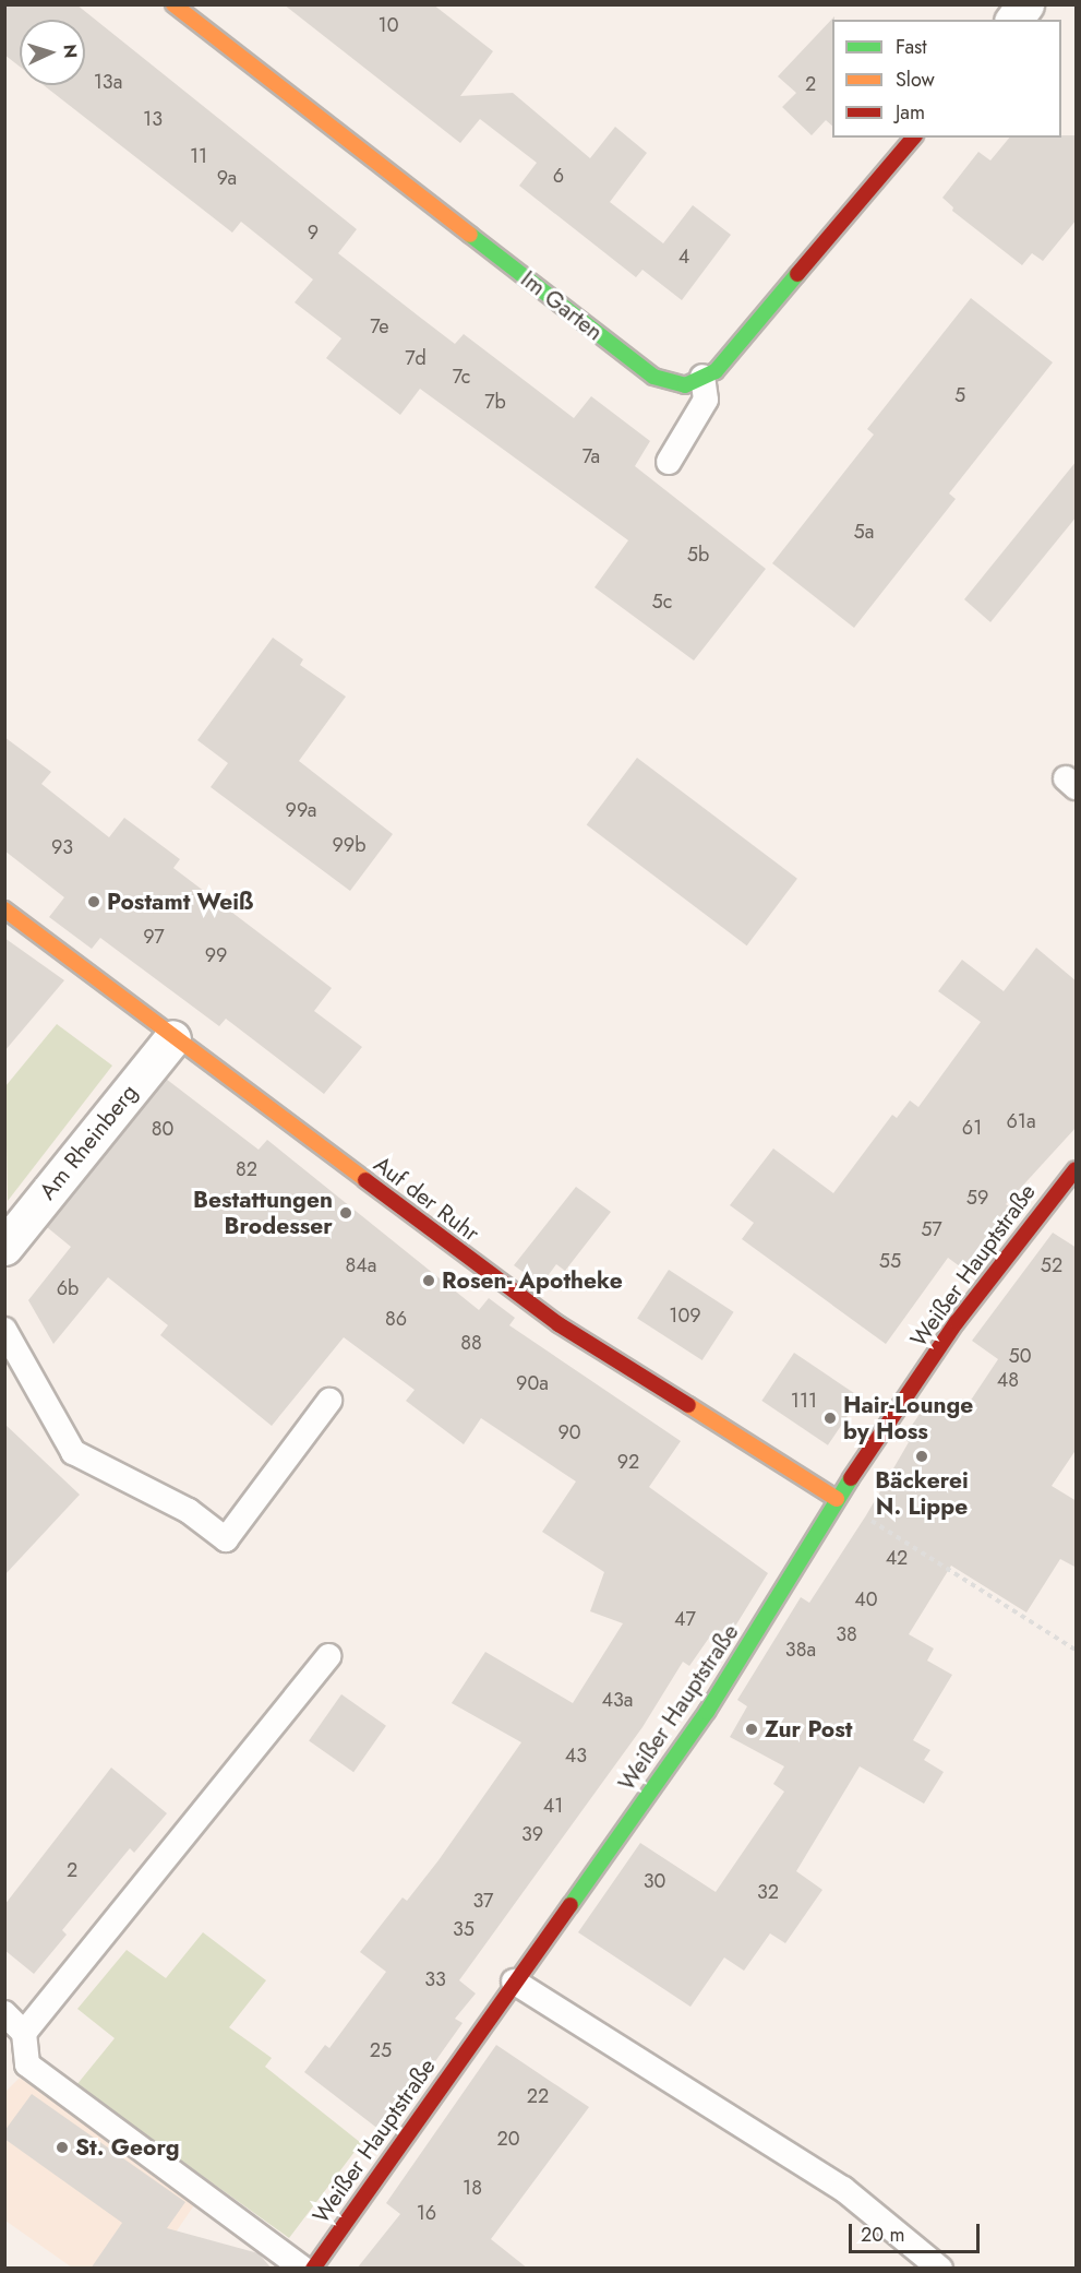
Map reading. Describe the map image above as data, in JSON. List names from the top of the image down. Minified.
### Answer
{"streets":{"street":["Im Garten","Am Rheinberg","Auf der Ruhr","Weißer Hauptstraße"]},"crossings":[["Am Rheinberg","Auf der Ruhr"],["Auf der Ruhr","Weißer Hauptstraße"]],"places":["Postamt Weiß","Bestattungen Brodesser","Rosen- Apotheke","Hair-Lounge by Hoss","Bäckerei N. Lippe","Zur Post","St. Georg"],"house_numbers":["10","13a","2","13","11","6","9a","9","4","7e","7d","7c","5","7b","7a","5a","5b","5c","99a","99b","93","97","99","61a","61","80","82","59","57","55","84a","52","6b","109","86","88","50","48","90a","111","90","92","42","40","47","38","38a","43a","43","41","39","2","30","32","37","35","33","25","22","20","18","16"],"legend":["Fast","Slow","Jam"],"scale_bar":"20 m","north":"right"}
